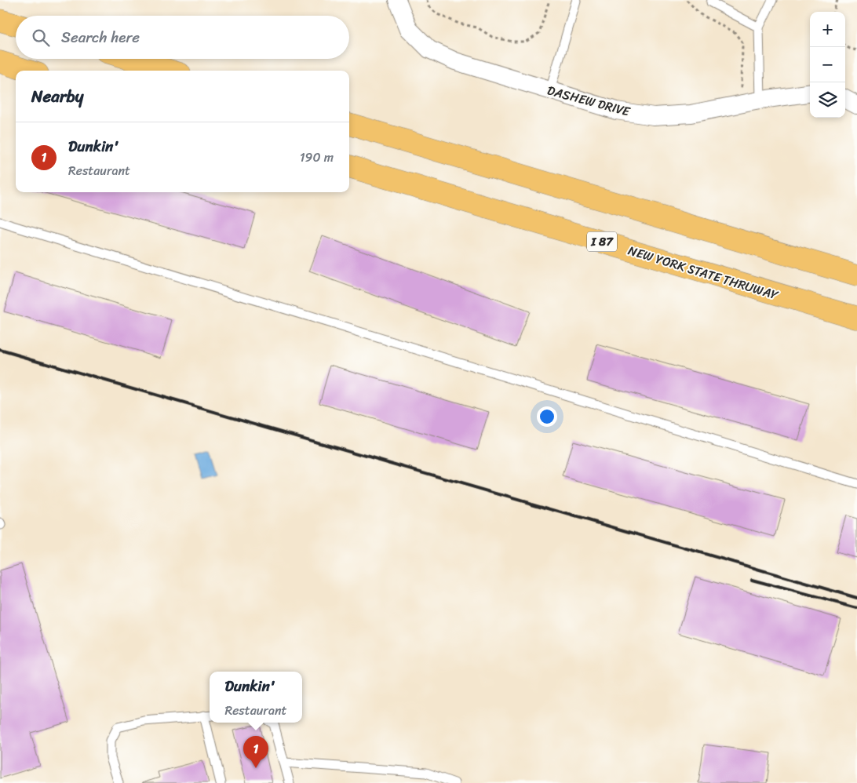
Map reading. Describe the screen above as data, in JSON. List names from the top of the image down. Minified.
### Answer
{"streets":{"highway":["I 87","NEW YORK STATE THRUWAY"],"street":["DASHEW DRIVE"]},"page":{"map_buttons":["+","−"],"search":"Search here","heading":"Nearby","list":[{"mark":"1","name":"Dunkin'","note":"Restaurant","value":"190 m"}],"popup":["Dunkin'","Restaurant"],"pins":"1"}}
